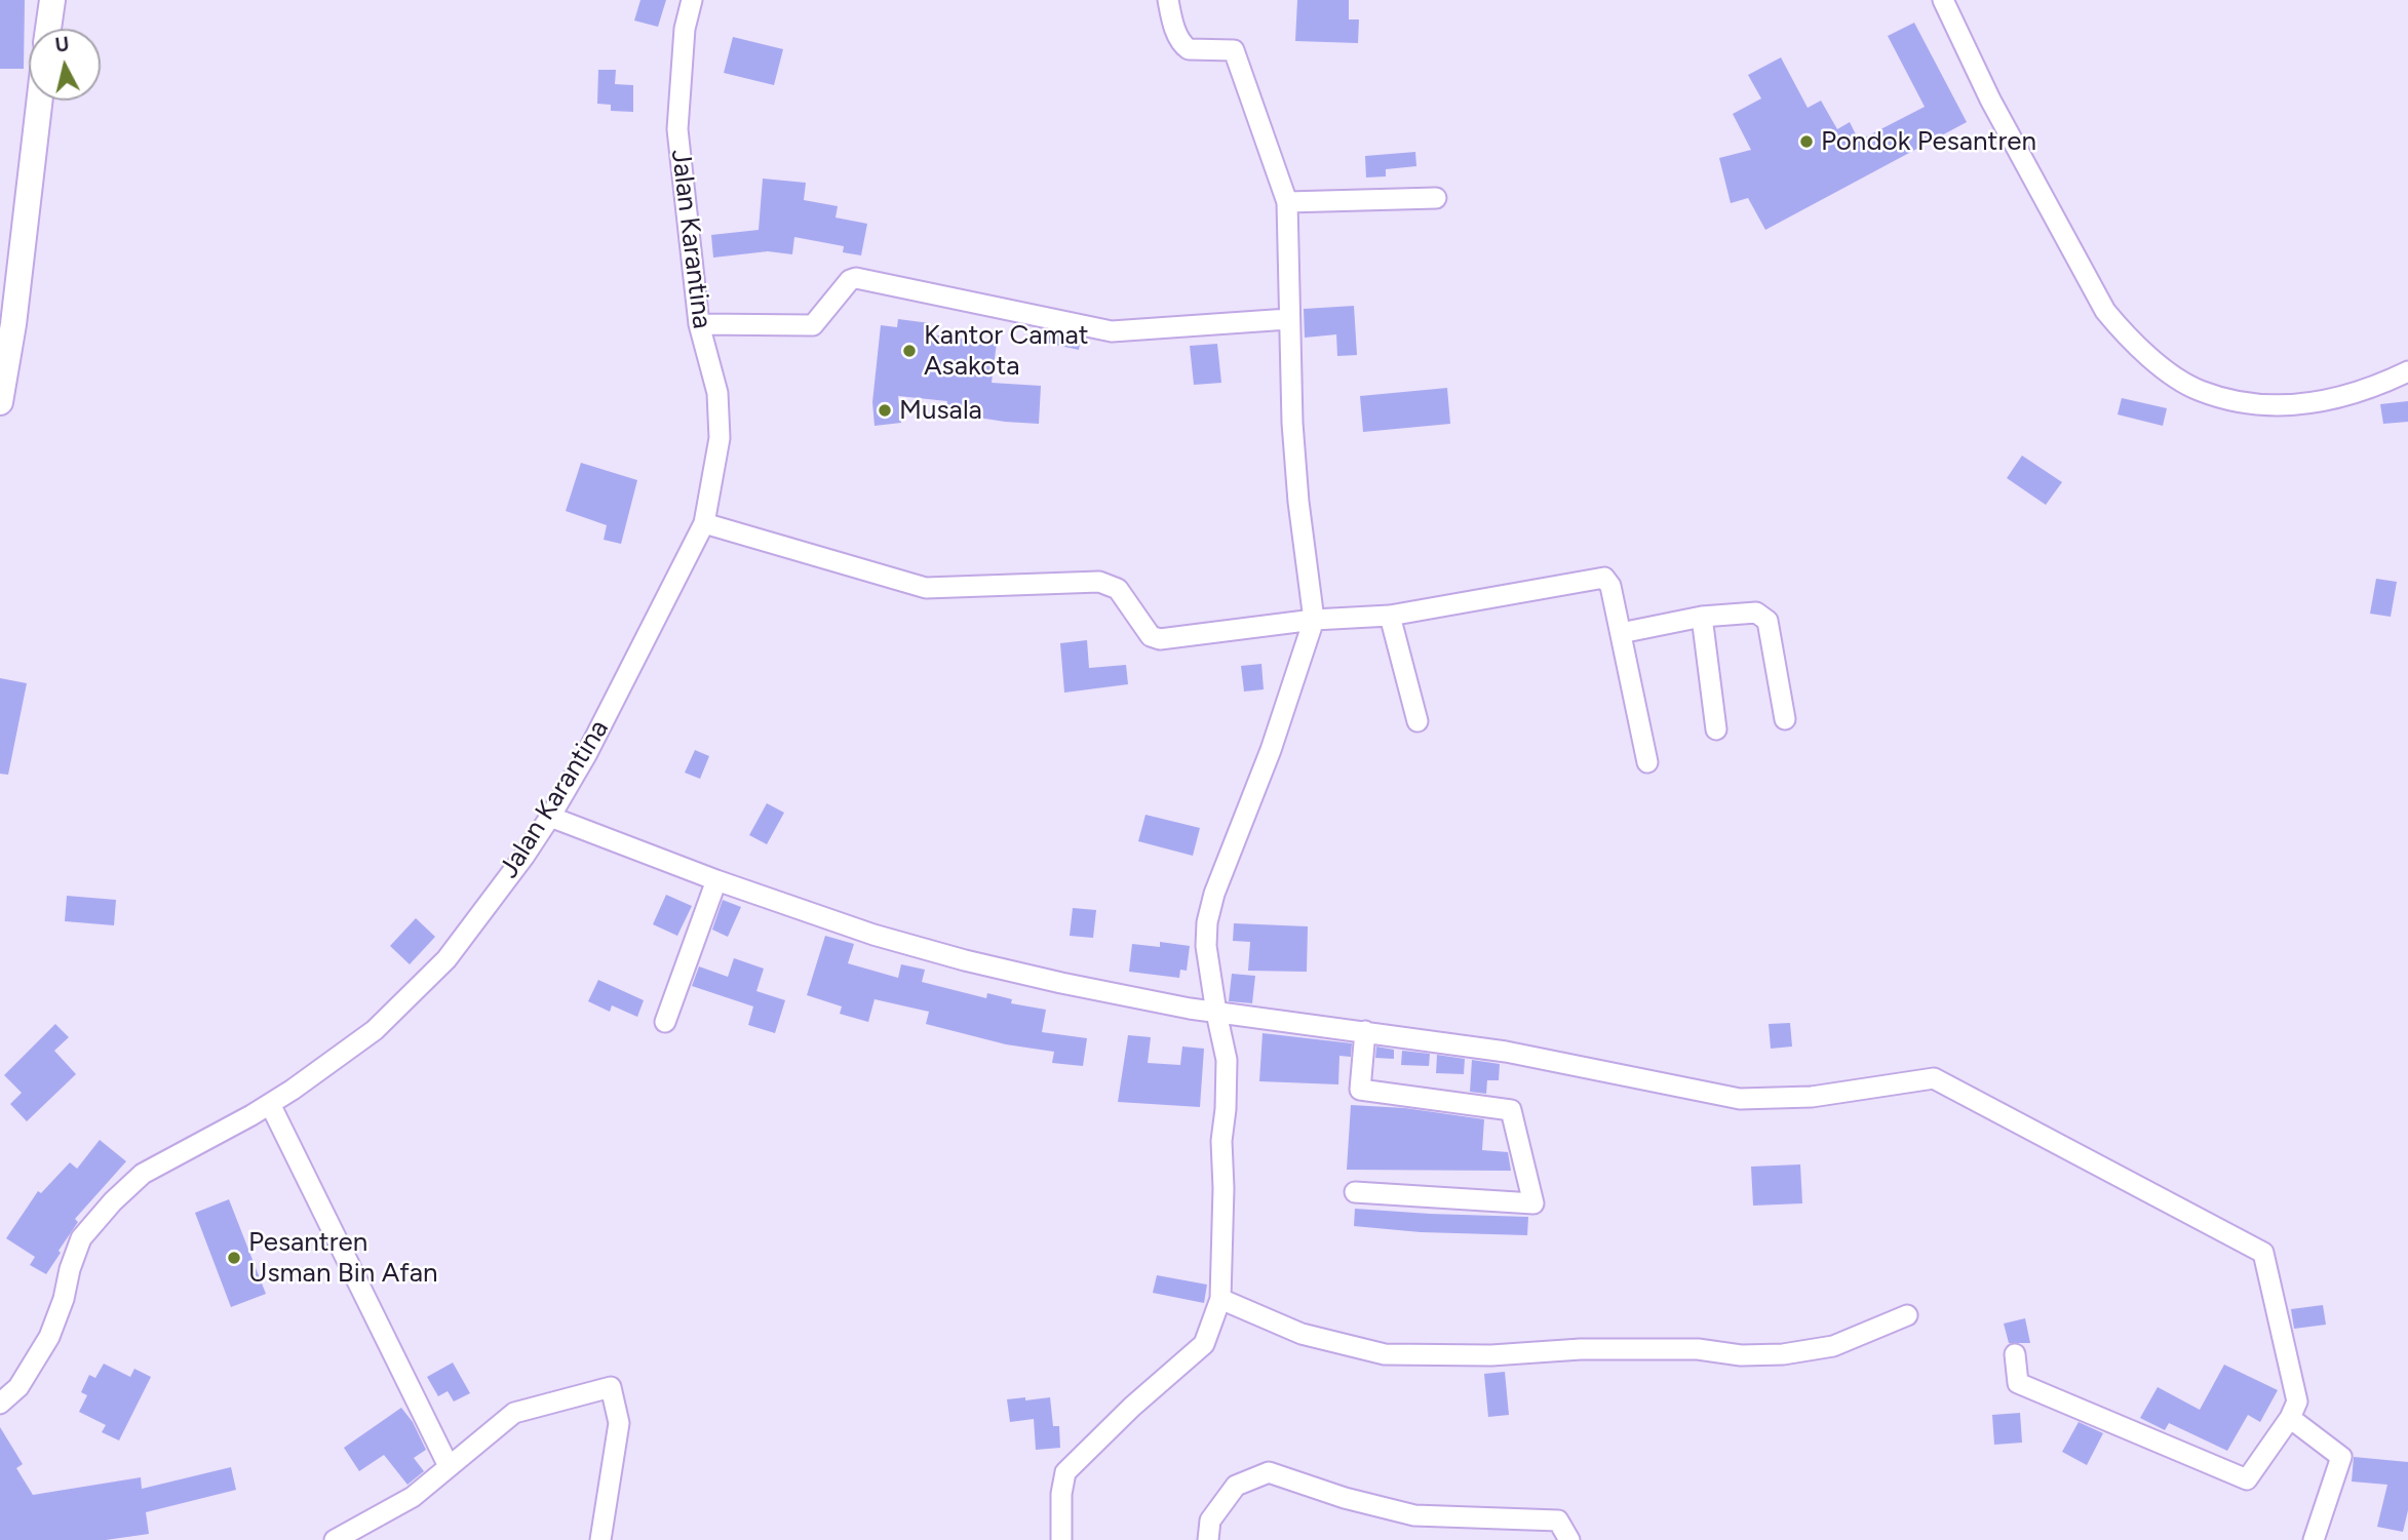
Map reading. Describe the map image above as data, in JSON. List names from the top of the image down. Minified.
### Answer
{"streets":{"street":["Jalan Karantina"]},"places":["Pondok Pesantren","Kantor Camat Asakota","Musala","Pesantren Usman Bin Afan"],"north":"top"}
